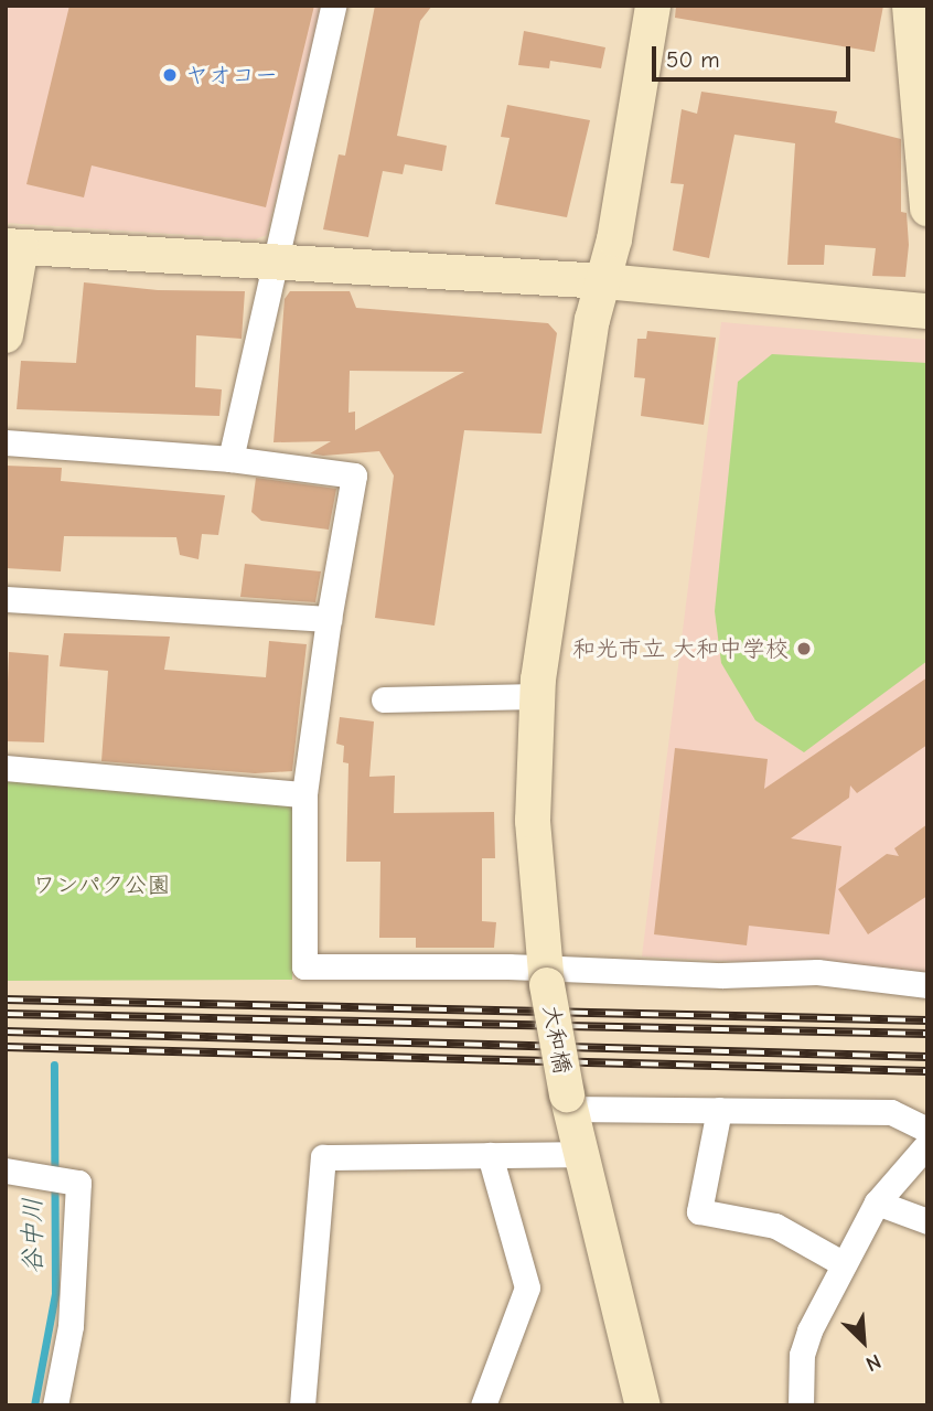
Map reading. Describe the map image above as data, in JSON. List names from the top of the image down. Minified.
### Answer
{"streets":{"street":["大和橋"]},"water":["谷中川"],"parks":["ワンパク公園"],"places":["ヤオコー","和光市立 大和中学校"],"scale_bar":"50 m","north":"bottom right"}
